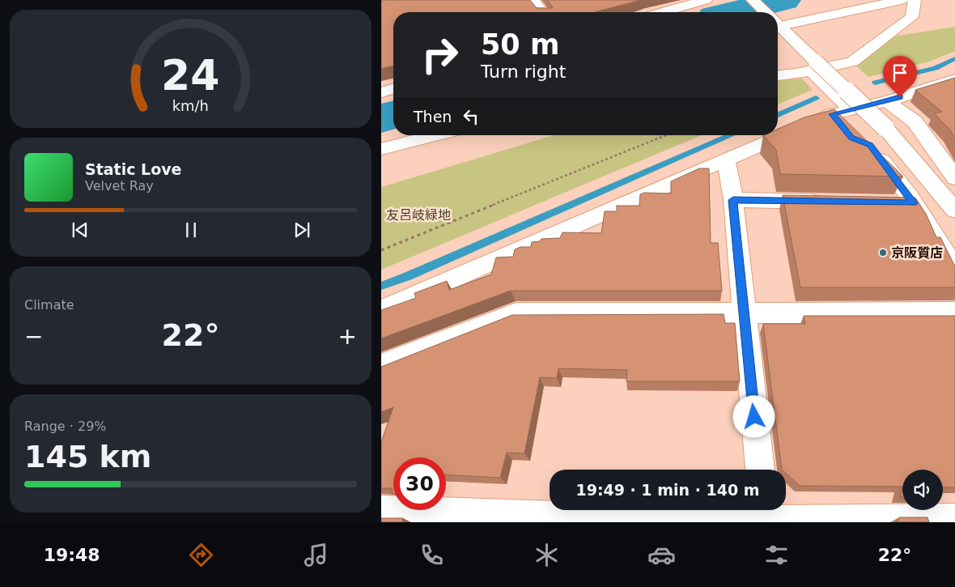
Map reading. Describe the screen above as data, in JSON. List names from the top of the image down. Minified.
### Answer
{"parks":["友呂岐緑地"],"places":["京阪質店"],"page":{"turn":["50 m","Turn right"],"then":"Then","song":["Static Love","Velvet Ray"],"tile":["Climate",["Range · 29%","145 km"]],"heat":["−","22°","+"],"limit":"30","trip":"19:49 · 1 min · 140 m","tabs":["19:48","22°"],"gauge":["24","km/h"]}}
